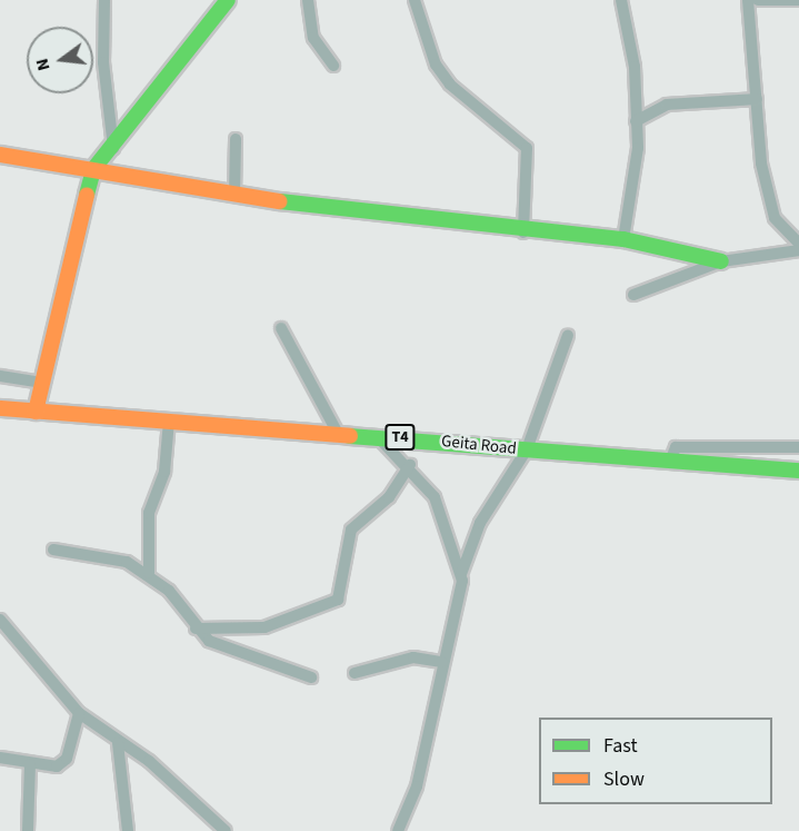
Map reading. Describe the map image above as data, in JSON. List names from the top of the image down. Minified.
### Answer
{"streets":{"main road":["T4","Geita Road"]},"legend":["Fast","Slow"],"north":"left"}
